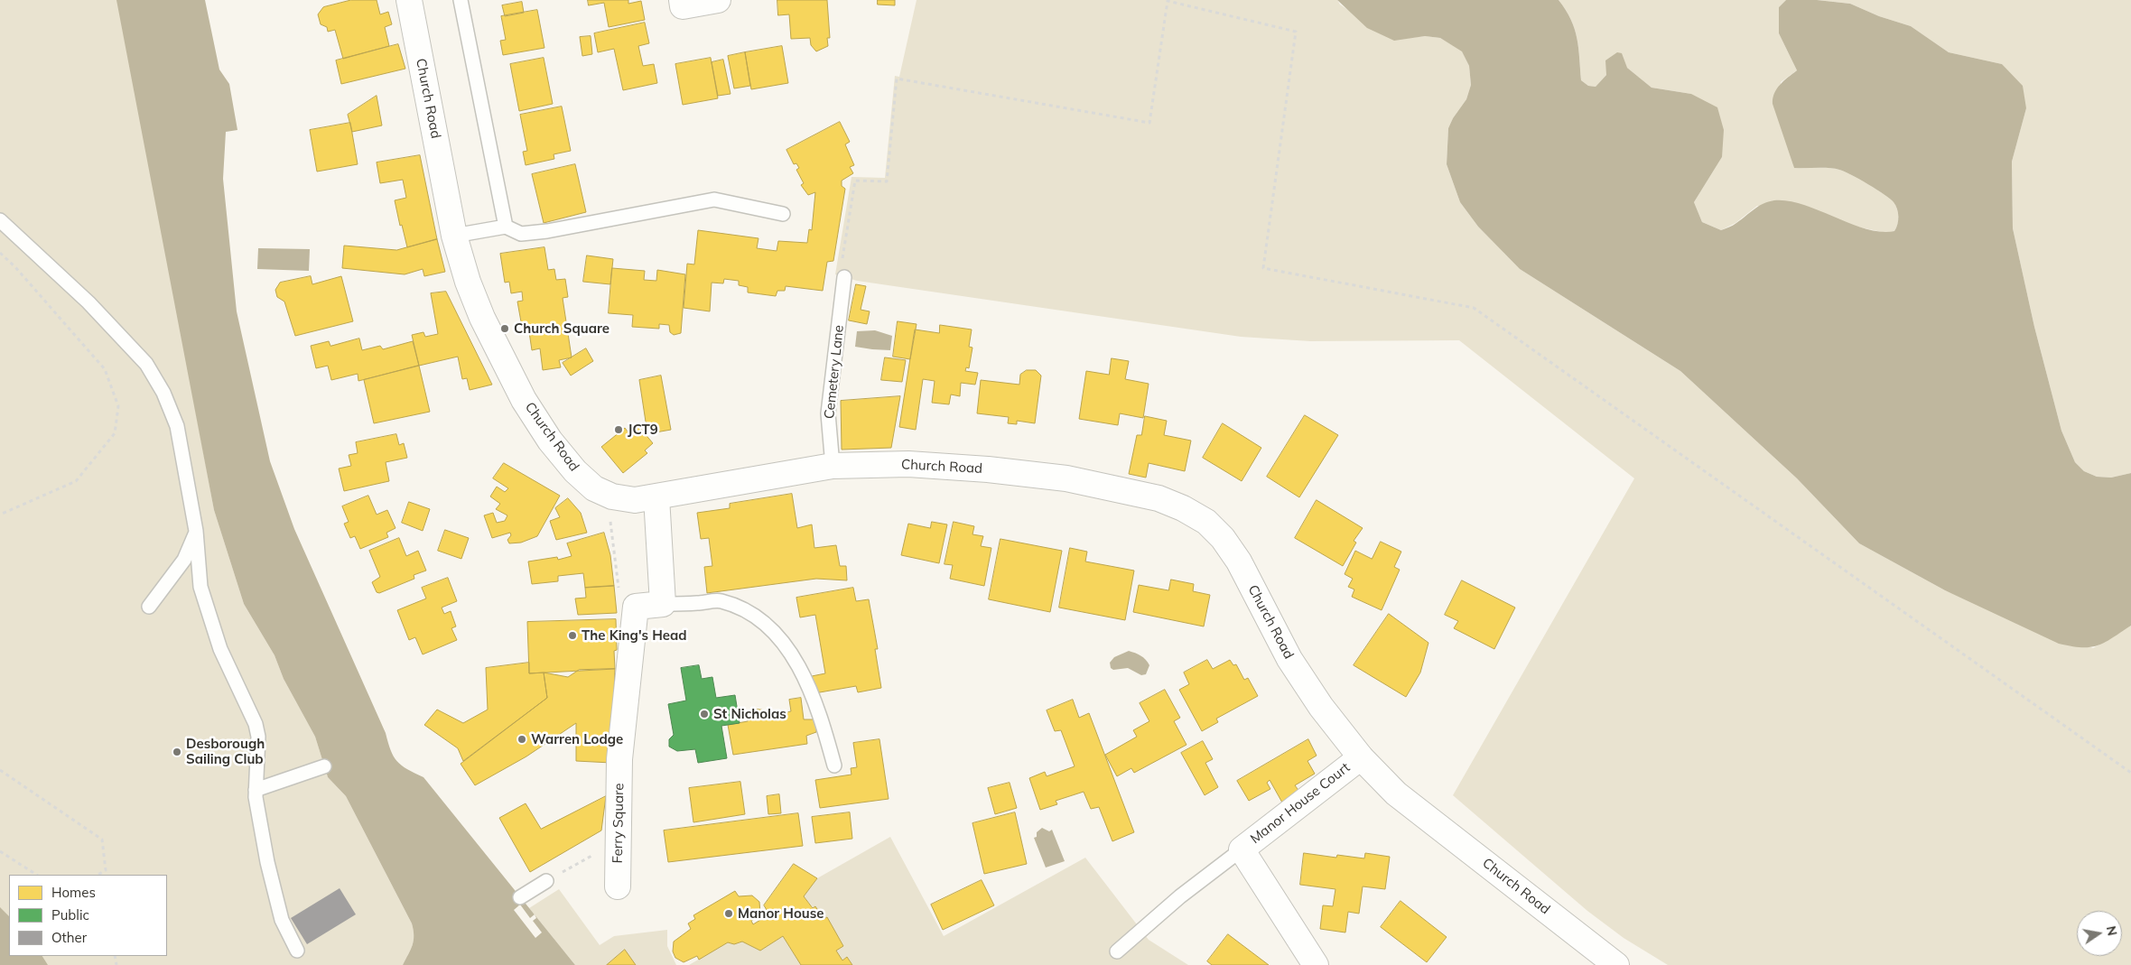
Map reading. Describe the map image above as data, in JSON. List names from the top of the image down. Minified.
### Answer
{"streets":{"street":["Church Road","Manor House Court","Ferry Square"],"lane":["Cemetery Lane"]},"crossings":[["Church Road","Cemetery Lane"],["Church Road","Manor House Court"]],"places":["Church Square","JCT9","The King's Head","St Nicholas","Warren Lodge","Desborough Sailing Club","Manor House"],"legend":["Homes","Public","Other"],"north":"right"}
